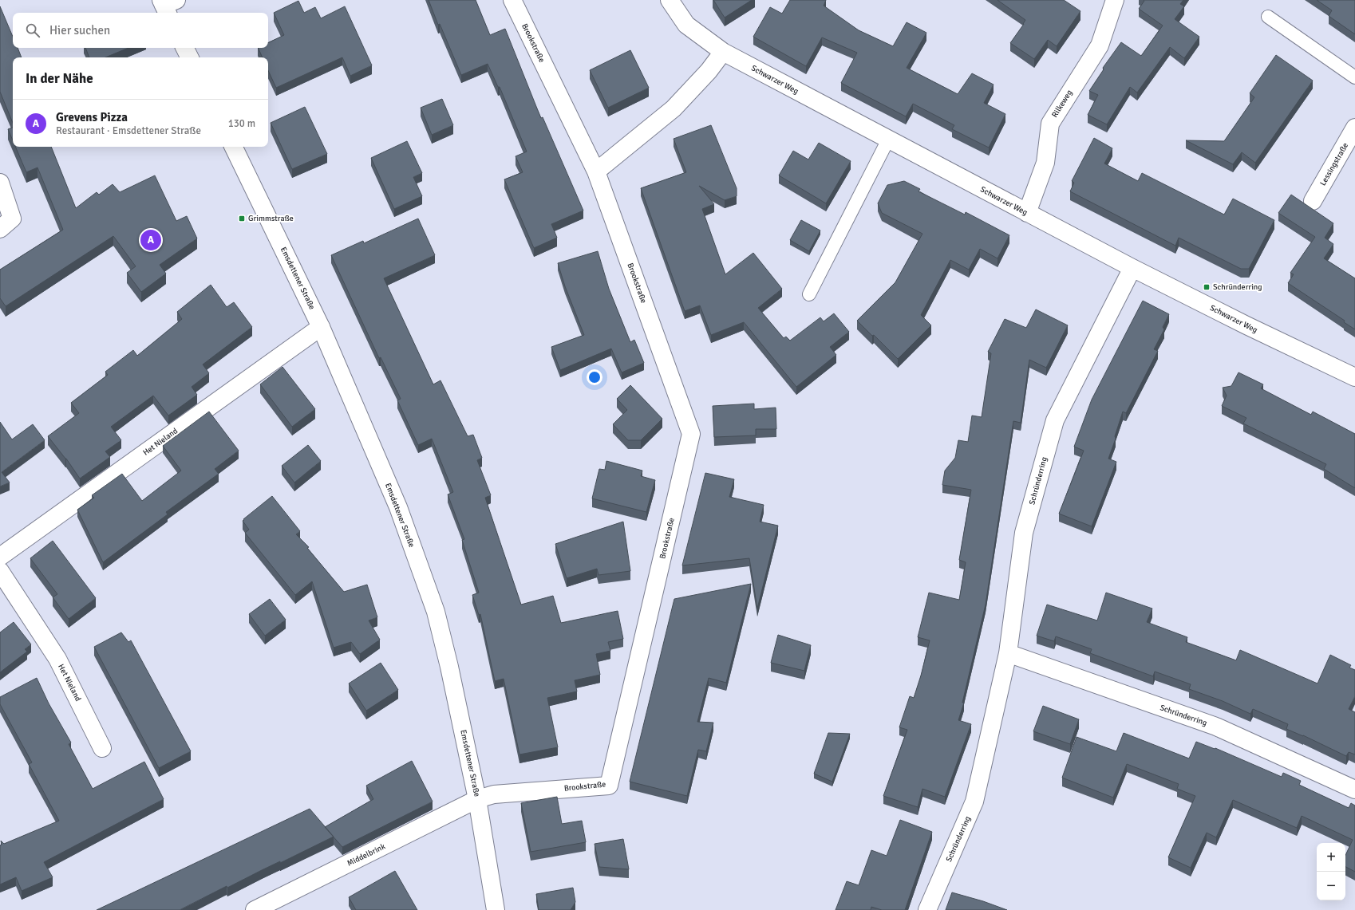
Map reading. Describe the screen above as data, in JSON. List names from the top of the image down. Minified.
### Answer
{"streets":{"street":["Brookstraße","Schwarzer Weg","Rilkeweg","Lessingstraße","Emsdettener Straße","Het Nieland","Schründerring","Middelbrink"]},"crossings":[["Brookstraße","Emsdettener Straße"],["Brookstraße","Middelbrink"],["Schwarzer Weg","Rilkeweg"],["Schwarzer Weg","Schründerring"],["Emsdettener Straße","Het Nieland"],["Emsdettener Straße","Middelbrink"]],"places":{"transit":["Grimmstraße","Schründerring"]},"page":{"search":"Hier suchen","heading":"In der Nähe","list":[{"mark":"A","name":"Grevens Pizza","note":"Restaurant · Emsdettener Straße","value":"130 m"}],"pins":"A","map_buttons":["+","−"]}}
